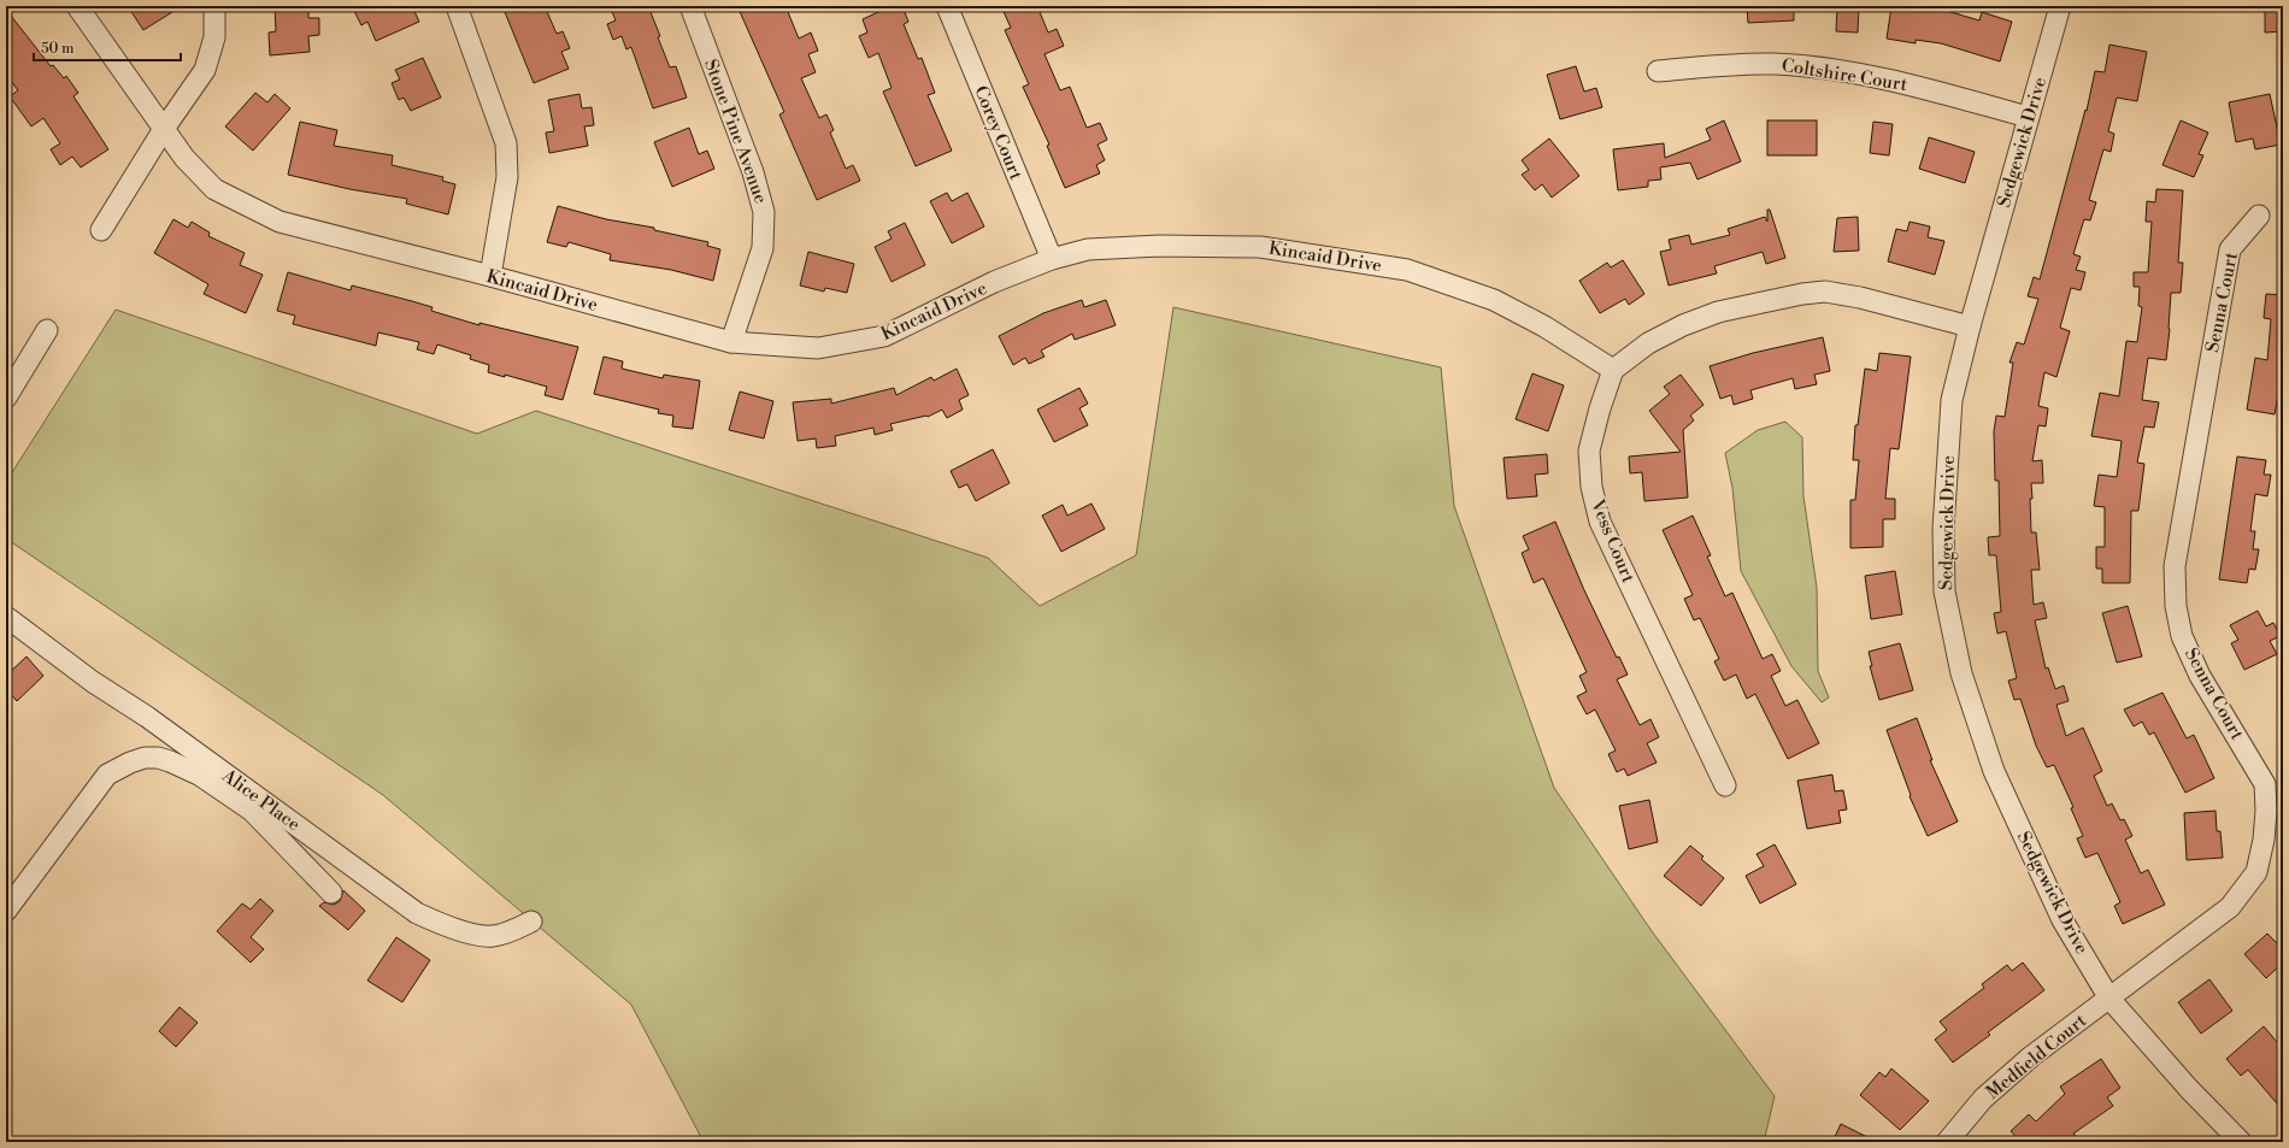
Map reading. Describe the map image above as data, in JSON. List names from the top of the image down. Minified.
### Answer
{"streets":{"street":["Coltshire Court","Stone Pine Avenue","Corey Court","Sedgewick Drive","Kincaid Drive","Senna Court","Vess Court","Alice Place","Medfield Court"]},"crossings":[["Coltshire Court","Sedgewick Drive"],["Stone Pine Avenue","Kincaid Drive"],["Corey Court","Kincaid Drive"],["Sedgewick Drive","Senna Court"],["Sedgewick Drive","Medfield Court"],["Kincaid Drive","Vess Court"],["Senna Court","Medfield Court"]],"scale_bar":"50 m"}
